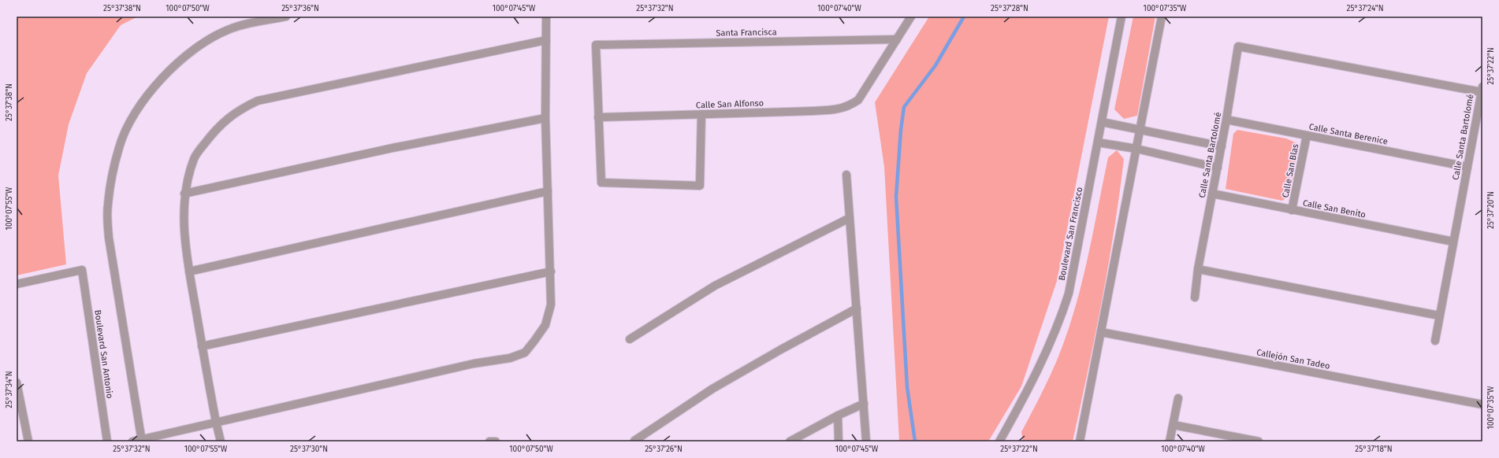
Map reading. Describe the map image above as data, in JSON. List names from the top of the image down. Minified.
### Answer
{"streets":{"street":["Santa Francisca","Calle San Alfonso","Calle Santa Berenice","Calle Santa Bartolomé","Calle San Blas","Calle San Benito","Boulevard San Francisco","Boulevard San Antonio","Callejón San Tadeo"]},"crossings":[["Santa Francisca","Calle San Alfonso"],["Calle Santa Berenice","Calle Santa Bartolomé"],["Calle Santa Berenice","Calle San Blas"],["Calle Santa Bartolomé","Calle San Benito"],["Calle San Blas","Calle San Benito"]],"coordinates":["25°37'38\"N","100°07'50\"W","25°37'36\"N","100°07'45\"W","25°37'32\"N","100°07'40\"W","25°37'28\"N","100°07'35\"W","25°37'24\"N","25°37'22\"N","100°07'55\"W","25°37'20\"N","25°37'34\"N","25°37'30\"N","25°37'26\"N","25°37'18\"N"]}
